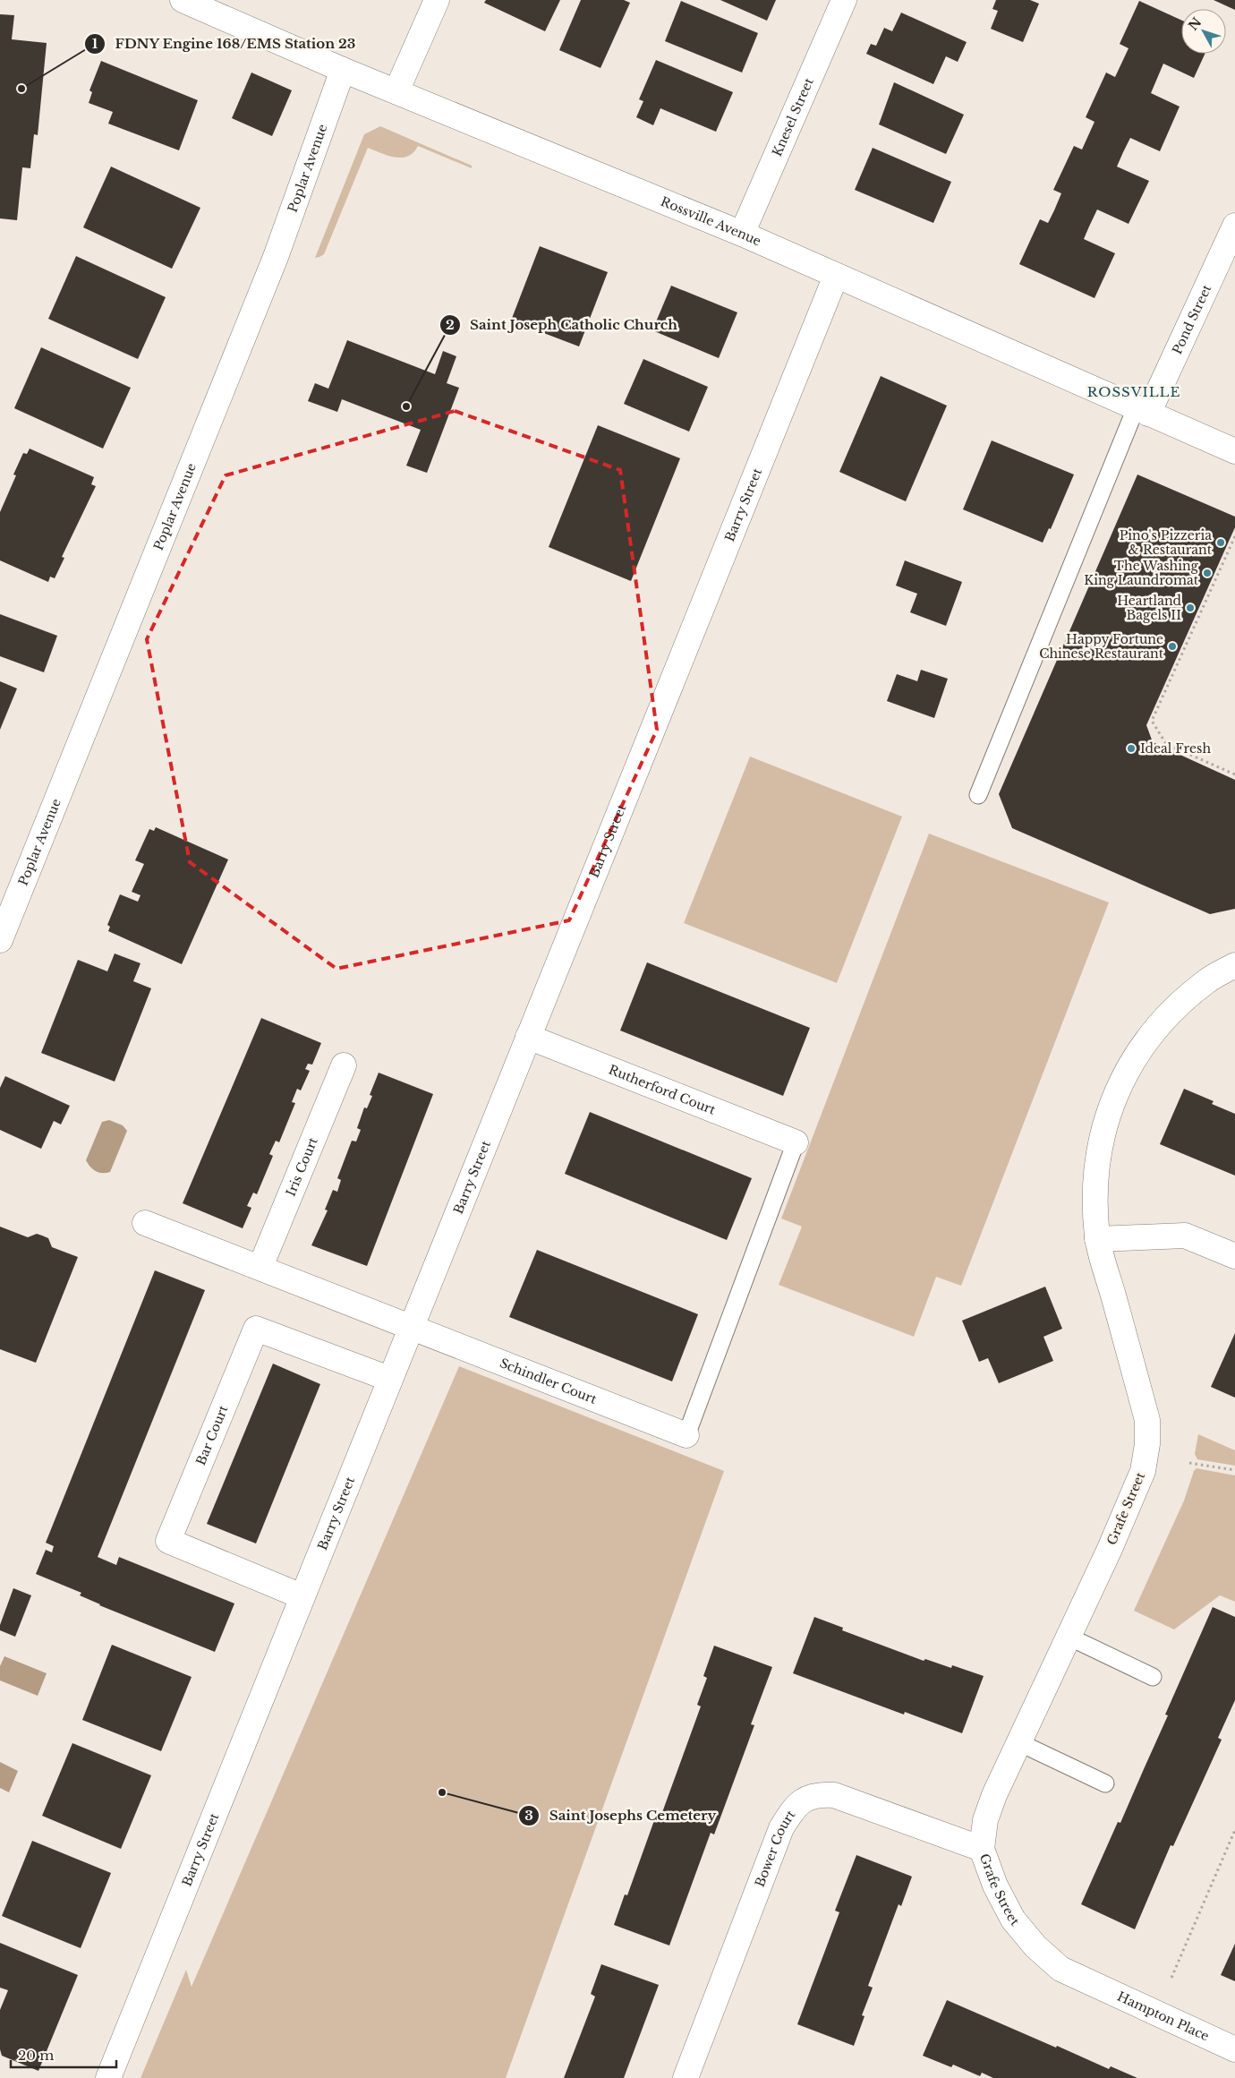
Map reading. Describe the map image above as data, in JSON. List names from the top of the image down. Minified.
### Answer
{"streets":{"street":["Knesel Street","Poplar Avenue","Rossville Avenue","Pond Street","Barry Street","Rutherford Court","Iris Court","Schindler Court","Bar Court","Grafe Street","Bower Court","Hampton Place"]},"crossings":[["Knesel Street","Rossville Avenue"],["Poplar Avenue","Rossville Avenue"],["Rossville Avenue","Pond Street"],["Rossville Avenue","Barry Street"],["Barry Street","Rutherford Court"],["Barry Street","Schindler Court"],["Barry Street","Bar Court"],["Grafe Street","Bower Court"],["Grafe Street","Hampton Place"]],"districts":["ROSSVILLE"],"places":["FDNY Engine 168/EMS Station 23","Saint Joseph Catholic Church","Pino's Pizzeria & Restaurant","The Washing King Laundromat","Heartland Bagels II","Happy Fortune Chinese Restaurant","Ideal Fresh","Saint Josephs Cemetery"],"scale_bar":"20 m","north":"top left"}
